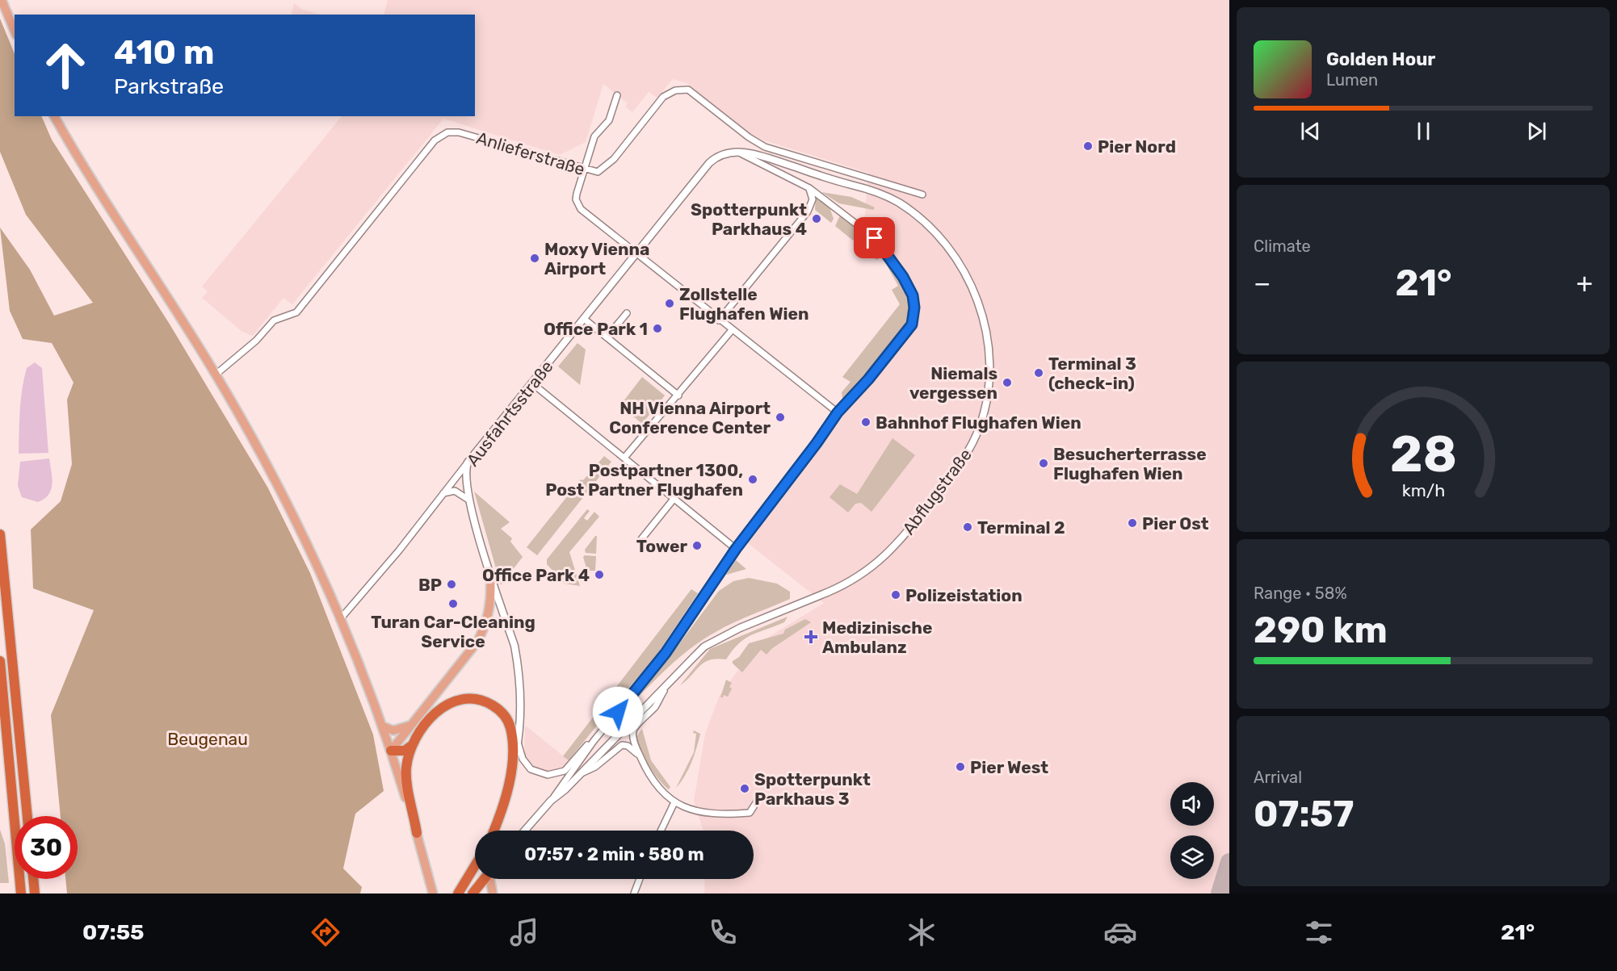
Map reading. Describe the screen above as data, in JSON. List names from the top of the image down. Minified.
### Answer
{"streets":{"street":["Anlieferstraße","Ausfahrtsstraße","Abflugstraße"]},"crossings":[["Ausfahrtsstraße","Abflugstraße"]],"parks":["Beugenau"],"places":{"other":["Pier Nord","Spotterpunkt Parkhaus 4","Moxy Vienna Airport","Zollstelle Flughafen Wien","Office Park 1","Terminal 3 (check-in)","Niemals vergessen","NH Vienna Airport Conference Center","Bahnhof Flughafen Wien","Besucherterrasse Flughafen Wien","Postpartner 1300, Post Partner Flughafen","Pier Ost","Terminal 2","Tower","Office Park 4","BP","Polizeistation","Turan Car-Cleaning Service","Pier West","Spotterpunkt Parkhaus 3"],"health":["Medizinische Ambulanz"]},"page":{"turn":["410 m","Parkstraße"],"song":["Golden Hour","Lumen"],"tile":["Climate",["Range · 58%","290 km"],["Arrival","07:57"]],"heat":["−","21°","+"],"limit":"30","trip":"07:57 · 2 min · 580 m","tabs":["07:55","21°"],"gauge":["28","km/h"]}}
